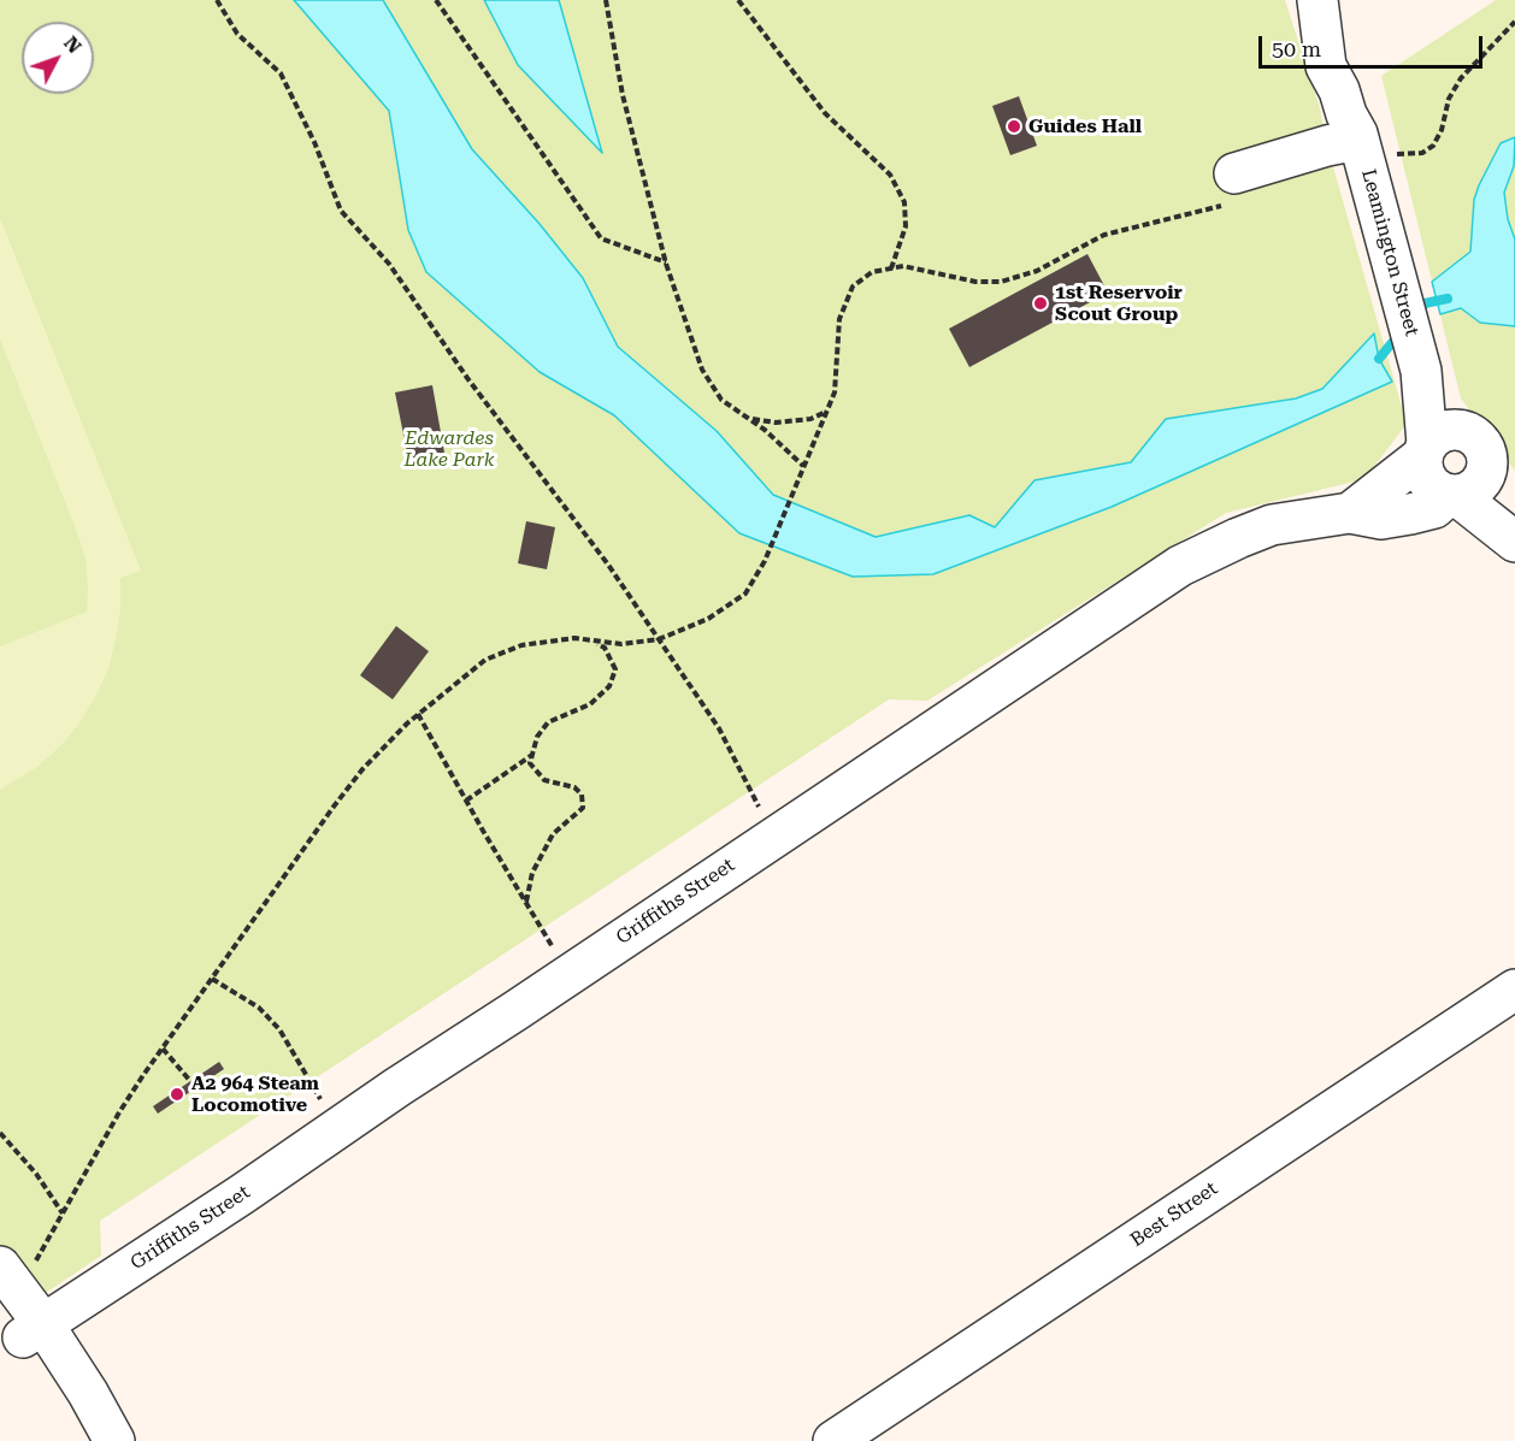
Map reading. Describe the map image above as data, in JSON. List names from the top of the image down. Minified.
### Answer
{"streets":{"street":["Leamington Street","Griffiths Street","Best Street"]},"crossings":[["Leamington Street","Griffiths Street"]],"parks":["Edwardes Lake Park"],"places":["Guides Hall","1st Reservoir Scout Group","A2 964 Steam Locomotive"],"scale_bar":"50 m","north":"top right"}
